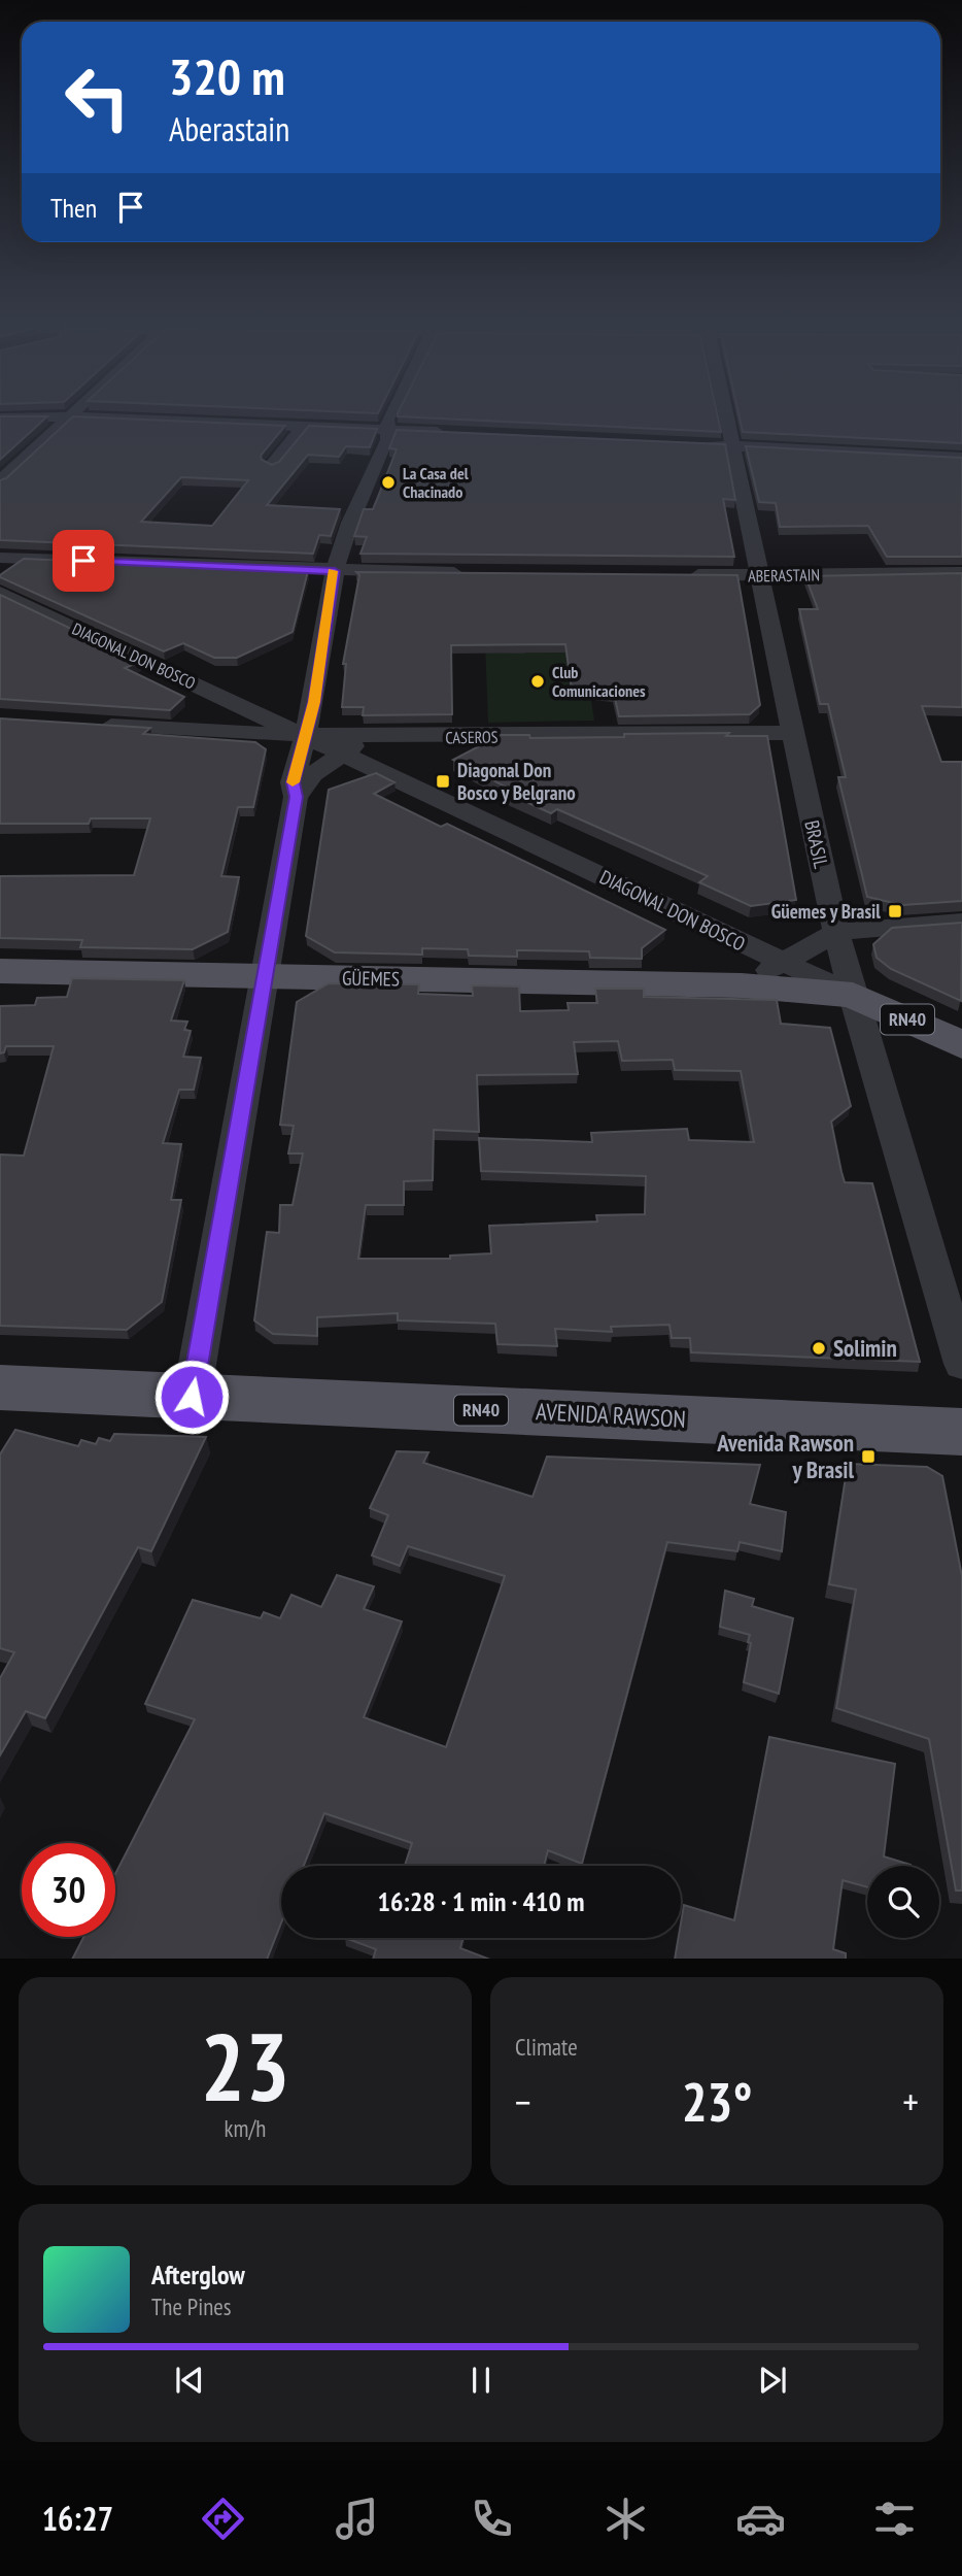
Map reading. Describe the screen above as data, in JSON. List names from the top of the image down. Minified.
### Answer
{"streets":{"main road":["DIAGONAL DON BOSCO","GÜEMES","RN40","AVENIDA RAWSON"],"street":["ABERASTAIN","CASEROS","BRASIL"]},"crossings":[["ABERASTAIN","BRASIL"],["DIAGONAL DON BOSCO","CASEROS"],["DIAGONAL DON BOSCO","BRASIL"],["DIAGONAL DON BOSCO","GÜEMES"],["CASEROS","BRASIL"],["BRASIL","GÜEMES"]],"places":{"other":["La Casa del Chacinado","Club Comunicaciones","Solimin"],"transit":["Diagonal Don Bosco y Belgrano","Güemes y Brasil","Avenida Rawson y Brasil"]},"page":{"turn":["320 m","Aberastain"],"then":"Then","limit":"30","trip":"16:28 · 1 min · 410 m","tile":[["23","km/h"],"Climate"],"heat":["−","23°","+"],"song":["Afterglow","The Pines"],"tabs":"16:27"}}
